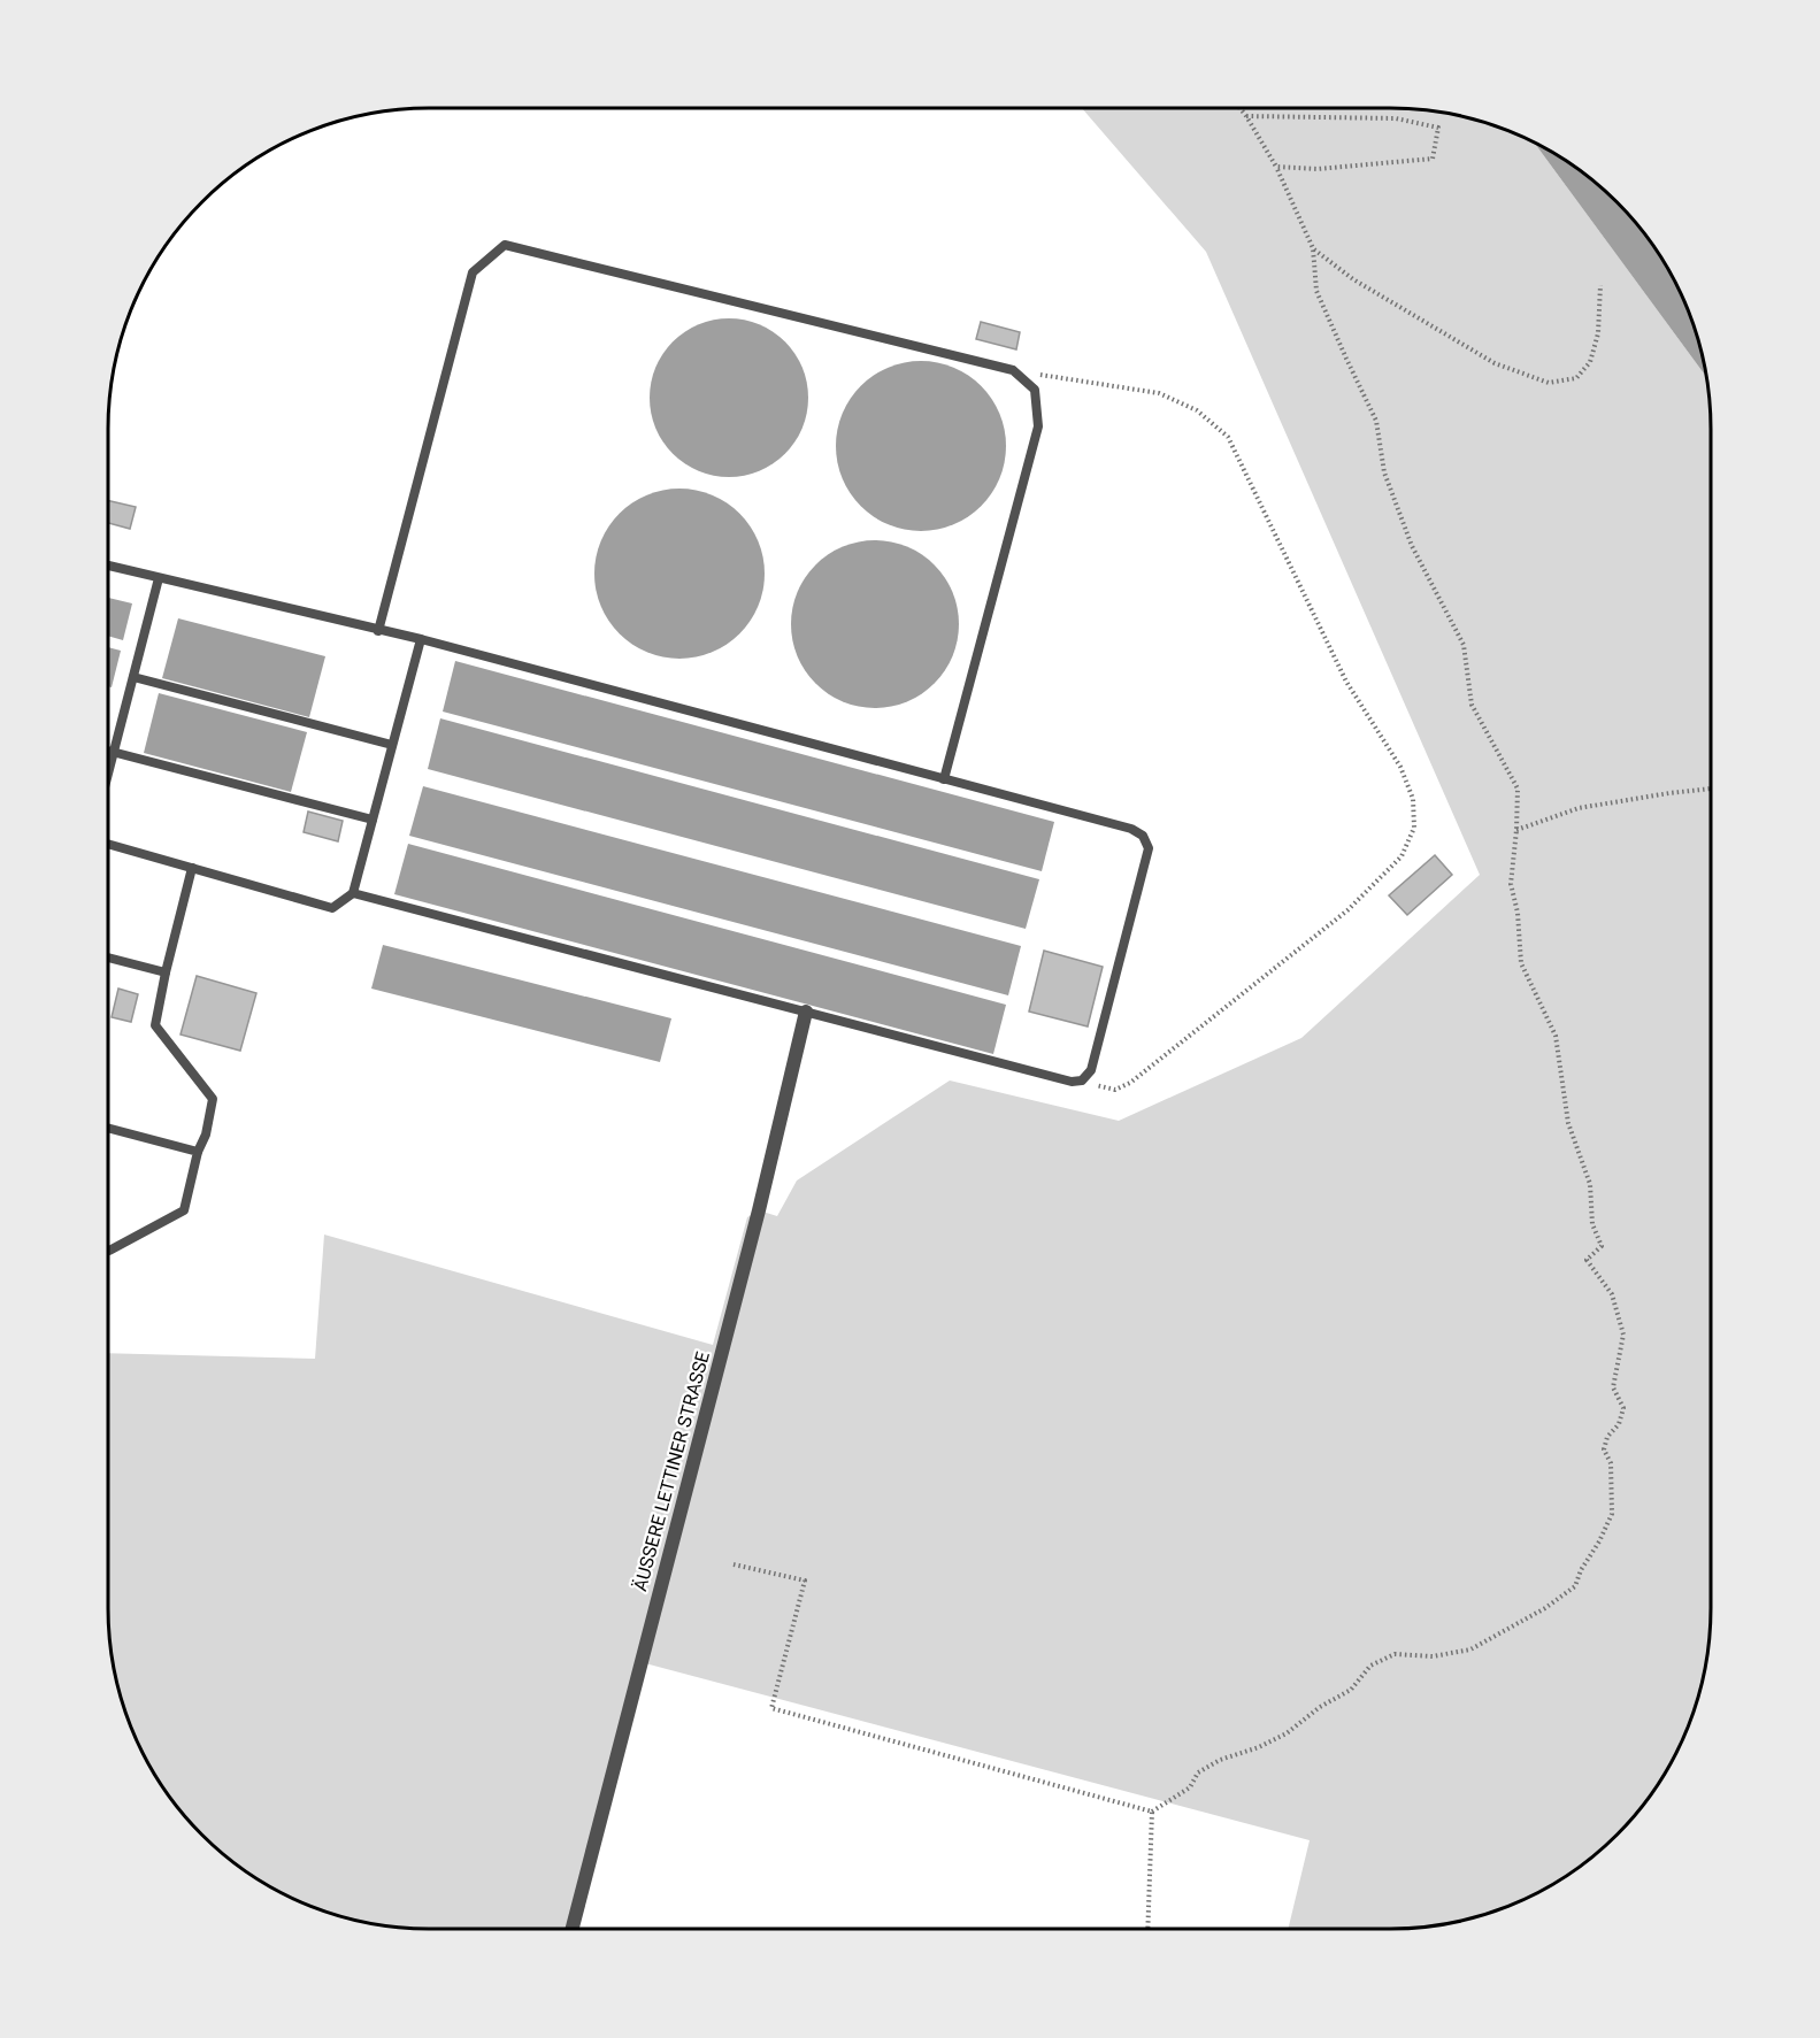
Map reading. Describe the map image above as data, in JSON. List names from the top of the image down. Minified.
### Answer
{"streets":{"street":["ÄUSSERE LETTINER STRASSE"]}}
